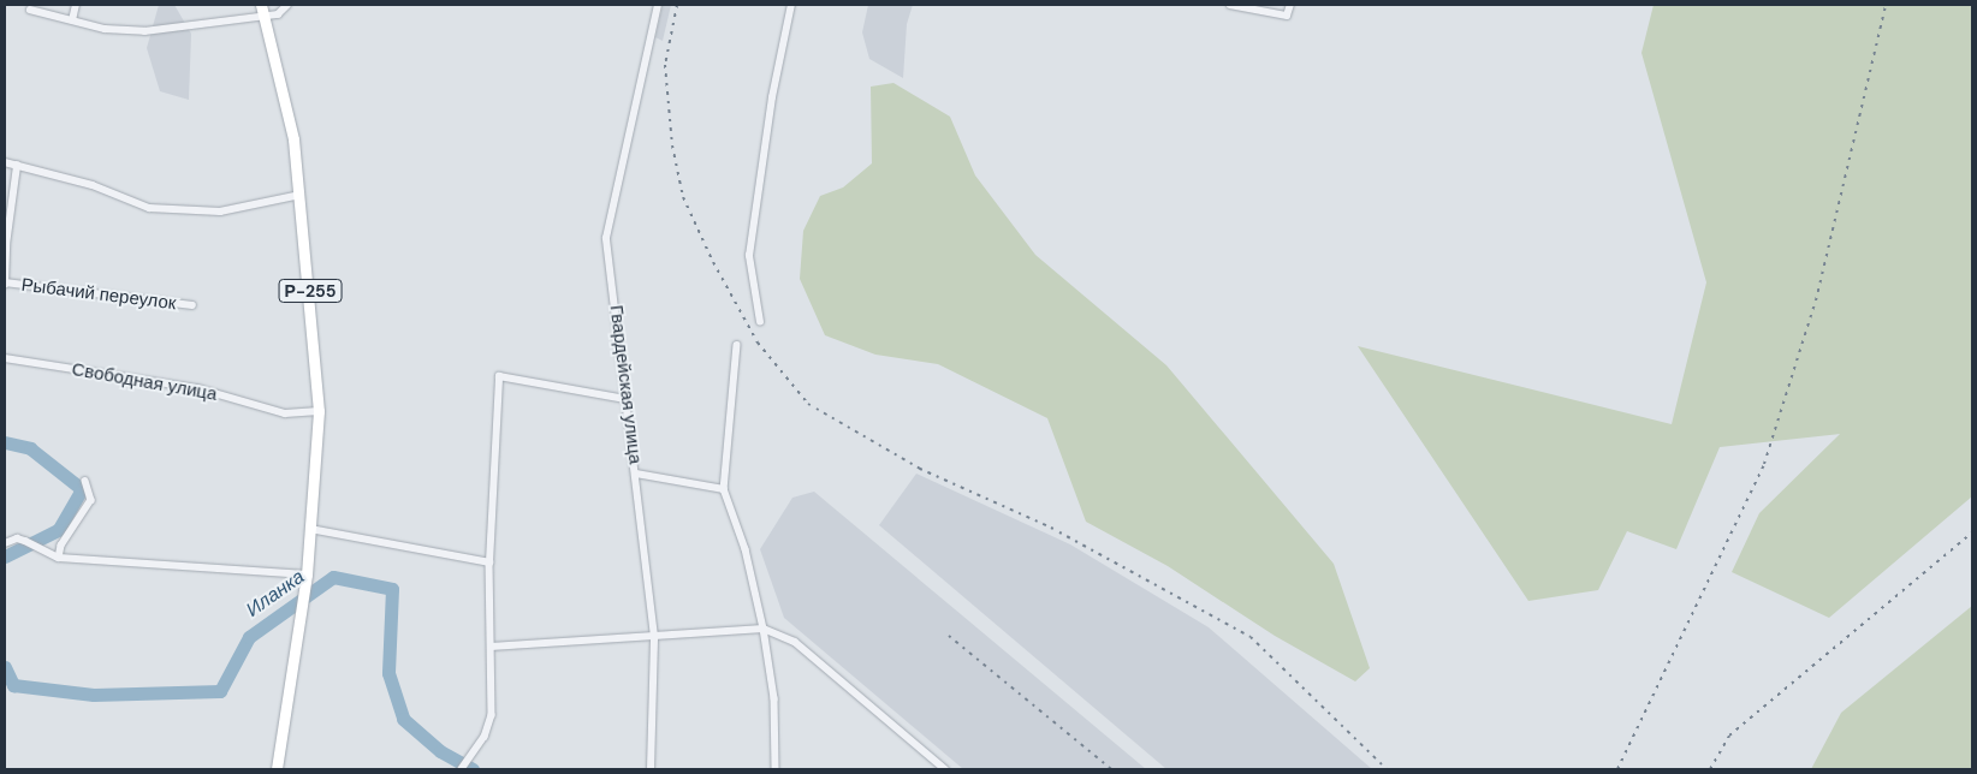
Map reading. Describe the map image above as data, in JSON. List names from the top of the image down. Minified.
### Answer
{"streets":{"main road":["Р-255"],"street":["Рыбачий переулок","Свободная улица","Гвардейская улица"]},"crossings":[["Р-255","Свободная улица"]],"water":["Иланка"]}
